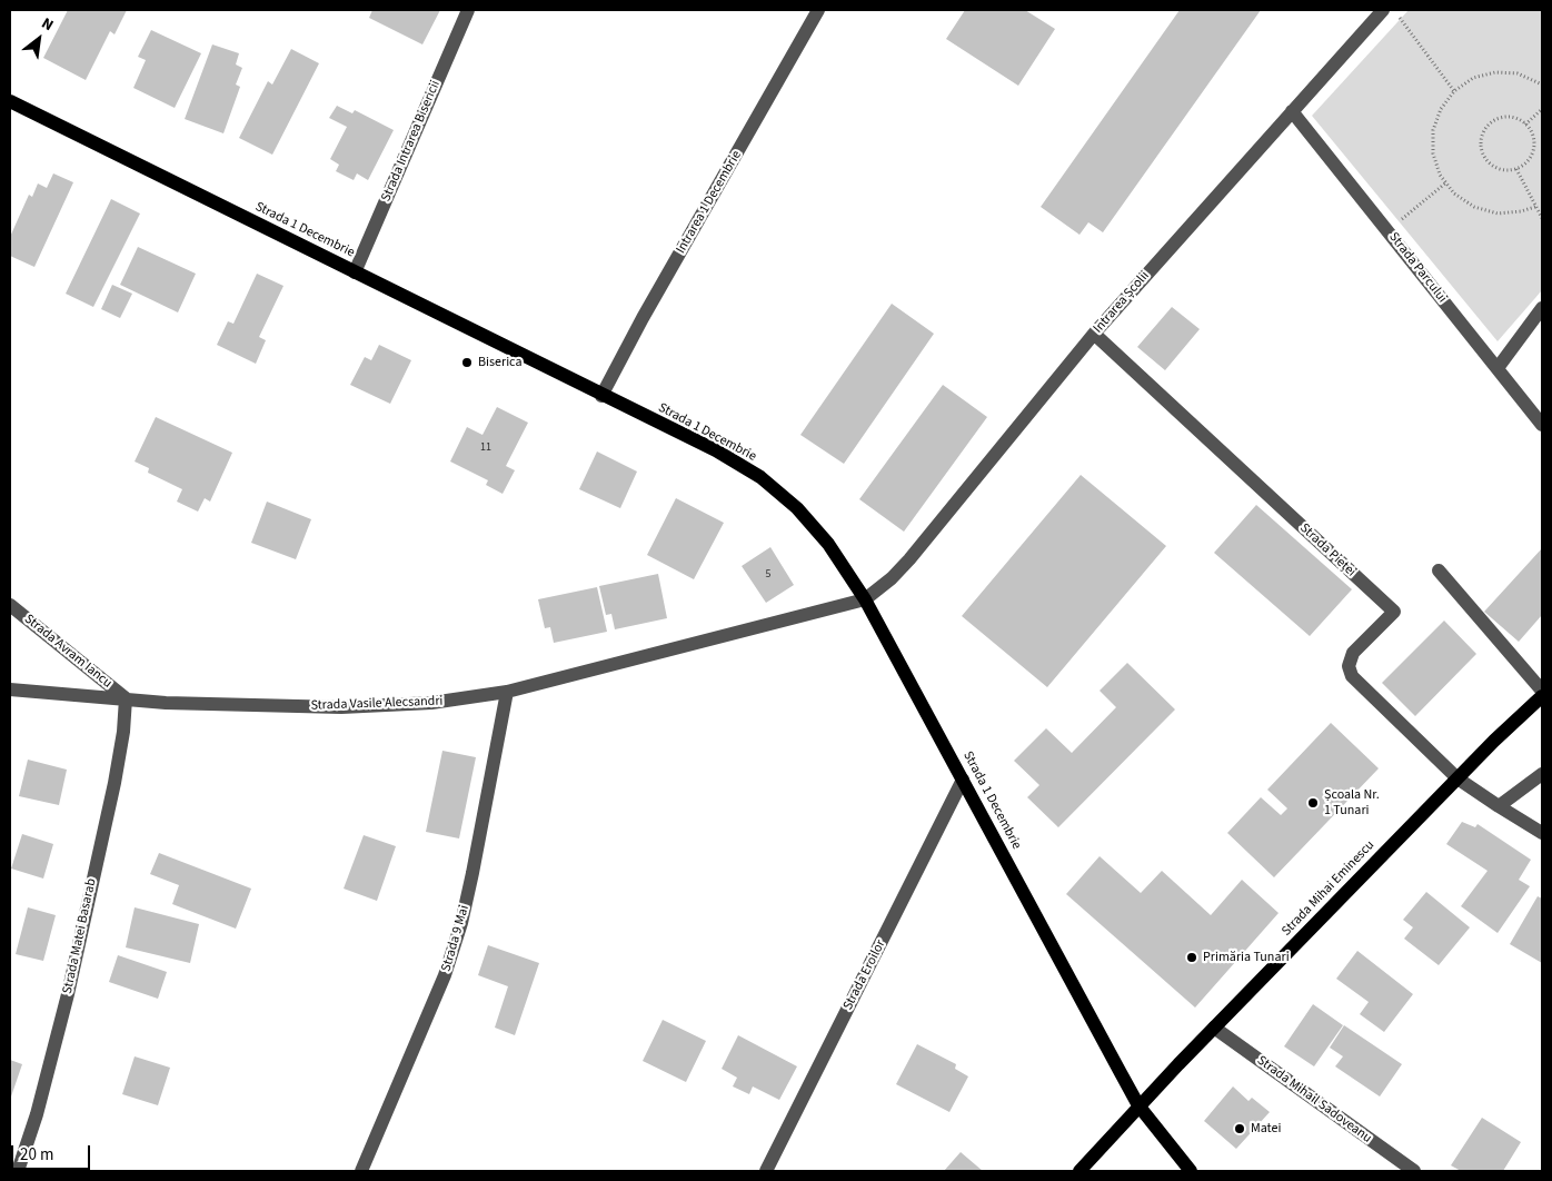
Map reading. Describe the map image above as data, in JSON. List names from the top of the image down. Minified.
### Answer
{"streets":{"main road":["Strada 1 Decembrie","Strada Mihai Eminescu"],"street":["Strada Intrarea Bisericii","Intrarea 1 Decembrie","Strada Parcului","Intrarea Școlii","Strada Pieței","Strada Avram Iancu","Strada Vasile Alecsandri","Strada Matei Basarab","Strada 9 Mai","Strada Eroilor","Strada Mihail Sadoveanu"]},"crossings":[["Strada Intrarea Bisericii","Strada 1 Decembrie"],["Intrarea 1 Decembrie","Strada 1 Decembrie"],["Strada 1 Decembrie","Intrarea Școlii"],["Strada 1 Decembrie","Strada Vasile Alecsandri"],["Strada 1 Decembrie","Strada Mihai Eminescu"],["Strada 1 Decembrie","Strada Eroilor"],["Strada Parcului","Intrarea Școlii"],["Intrarea Școlii","Strada Pieței"],["Intrarea Școlii","Strada Vasile Alecsandri"],["Strada Pieței","Strada Mihai Eminescu"],["Strada Avram Iancu","Strada Vasile Alecsandri"],["Strada Avram Iancu","Strada Matei Basarab"],["Strada Vasile Alecsandri","Strada Matei Basarab"],["Strada Vasile Alecsandri","Strada 9 Mai"],["Strada Mihai Eminescu","Strada Mihail Sadoveanu"]],"places":["Biserica","Școala Nr. 1 Tunari","Primăria Tunari","Matei"],"house_numbers":["11","5"],"scale_bar":"20 m","north":"top right"}
